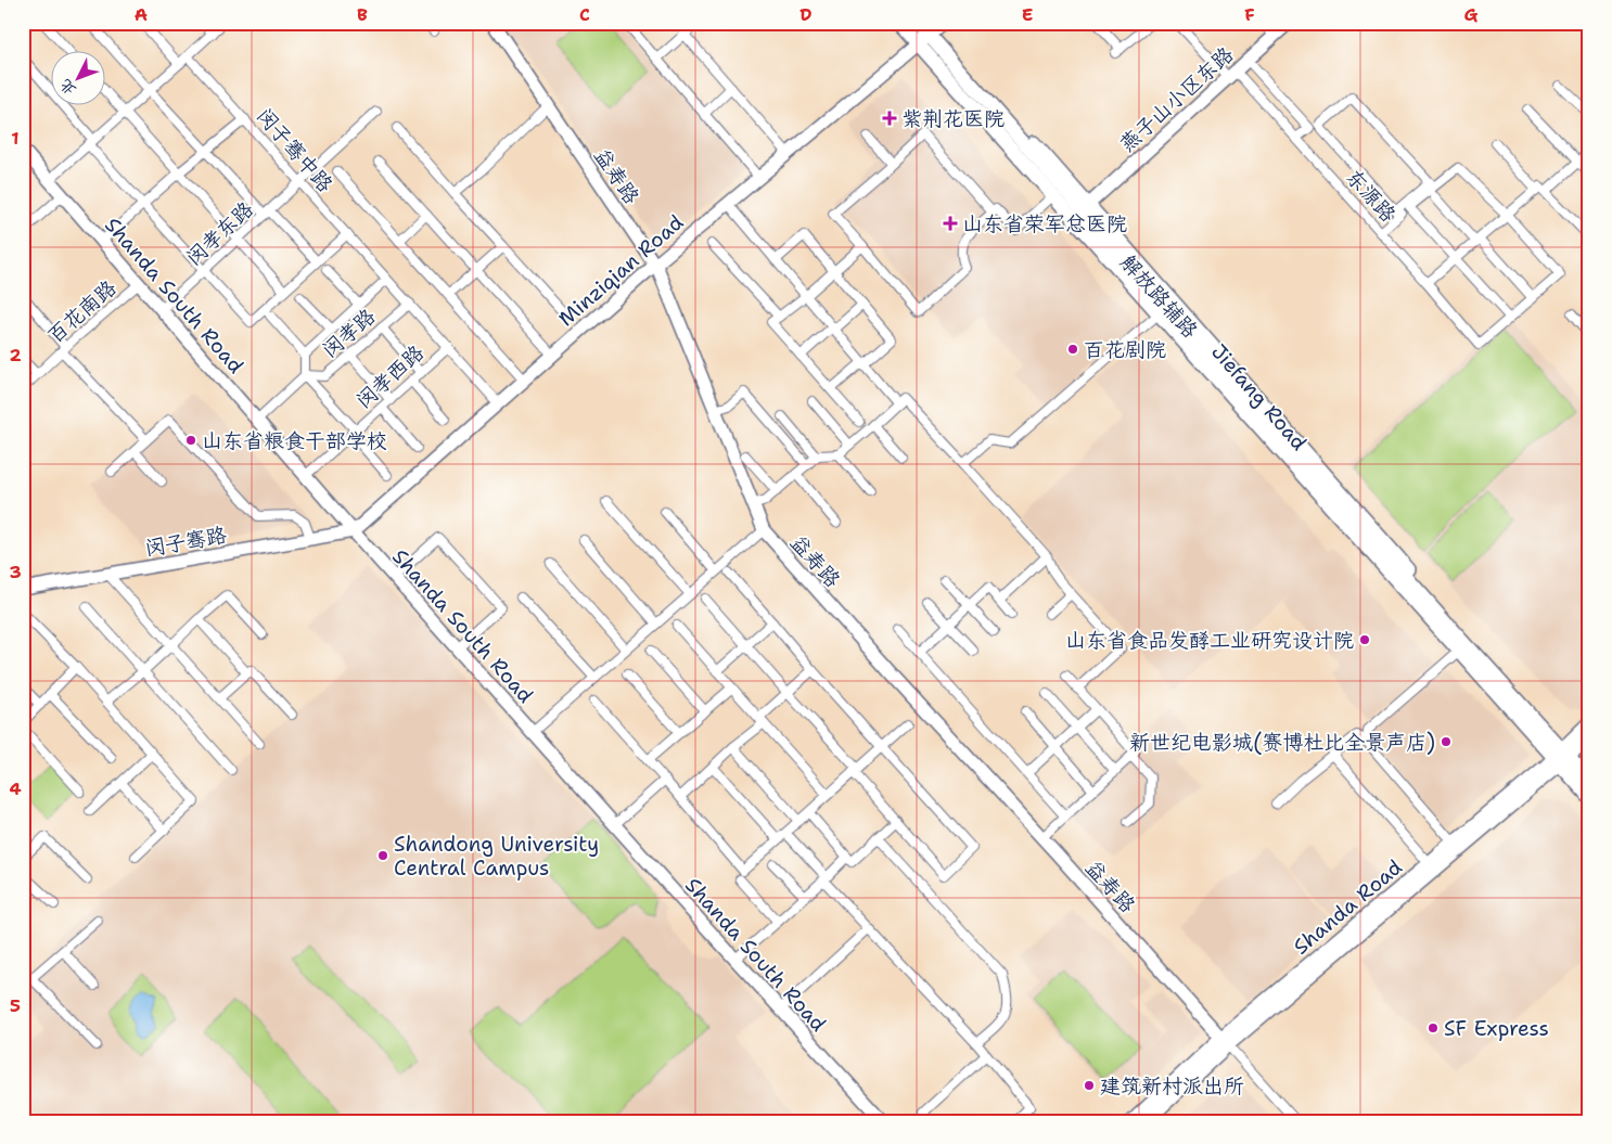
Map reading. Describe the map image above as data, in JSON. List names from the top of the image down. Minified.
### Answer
{"streets":{"main road":["Jiefang Road"],"street":["燕子山小区东路","闵子骞中路","益寿路","东源路","闵孝东路","Minziqian Road","Shanda South Road","解放路辅路","百花南路","闵孝路","闵孝西路","闵子骞路","Shanda Road"]},"crossings":[["燕子山小区东路","东源路"],["燕子山小区东路","解放路辅路"],["闵子骞中路","闵孝东路"],["闵子骞中路","Minziqian Road"],["闵子骞中路","闵孝路"],["闵子骞中路","闵孝西路"],["益寿路","Minziqian Road"],["益寿路","Shanda Road"],["闵孝东路","Shanda South Road"],["Minziqian Road","Shanda South Road"],["Minziqian Road","Jiefang Road"],["Minziqian Road","闵子骞路"],["Shanda South Road","百花南路"],["Shanda South Road","闵孝路"],["Shanda South Road","闵孝西路"],["Shanda South Road","闵子骞路"],["解放路辅路","Jiefang Road"],["Jiefang Road","Shanda Road"]],"places":{"health":["紫荆花医院","山东省荣军总医院"],"other":["百花剧院","山东省粮食干部学校","山东省食品发酵工业研究设计院","新世纪电影城(赛博杜比全景声店)","Shandong University Central Campus","SF Express","建筑新村派出所"]},"north":"bottom left","grid":{"columns":["A","B","C","D","E","F","G"],"rows":["1","2","3","4","5"]}}
